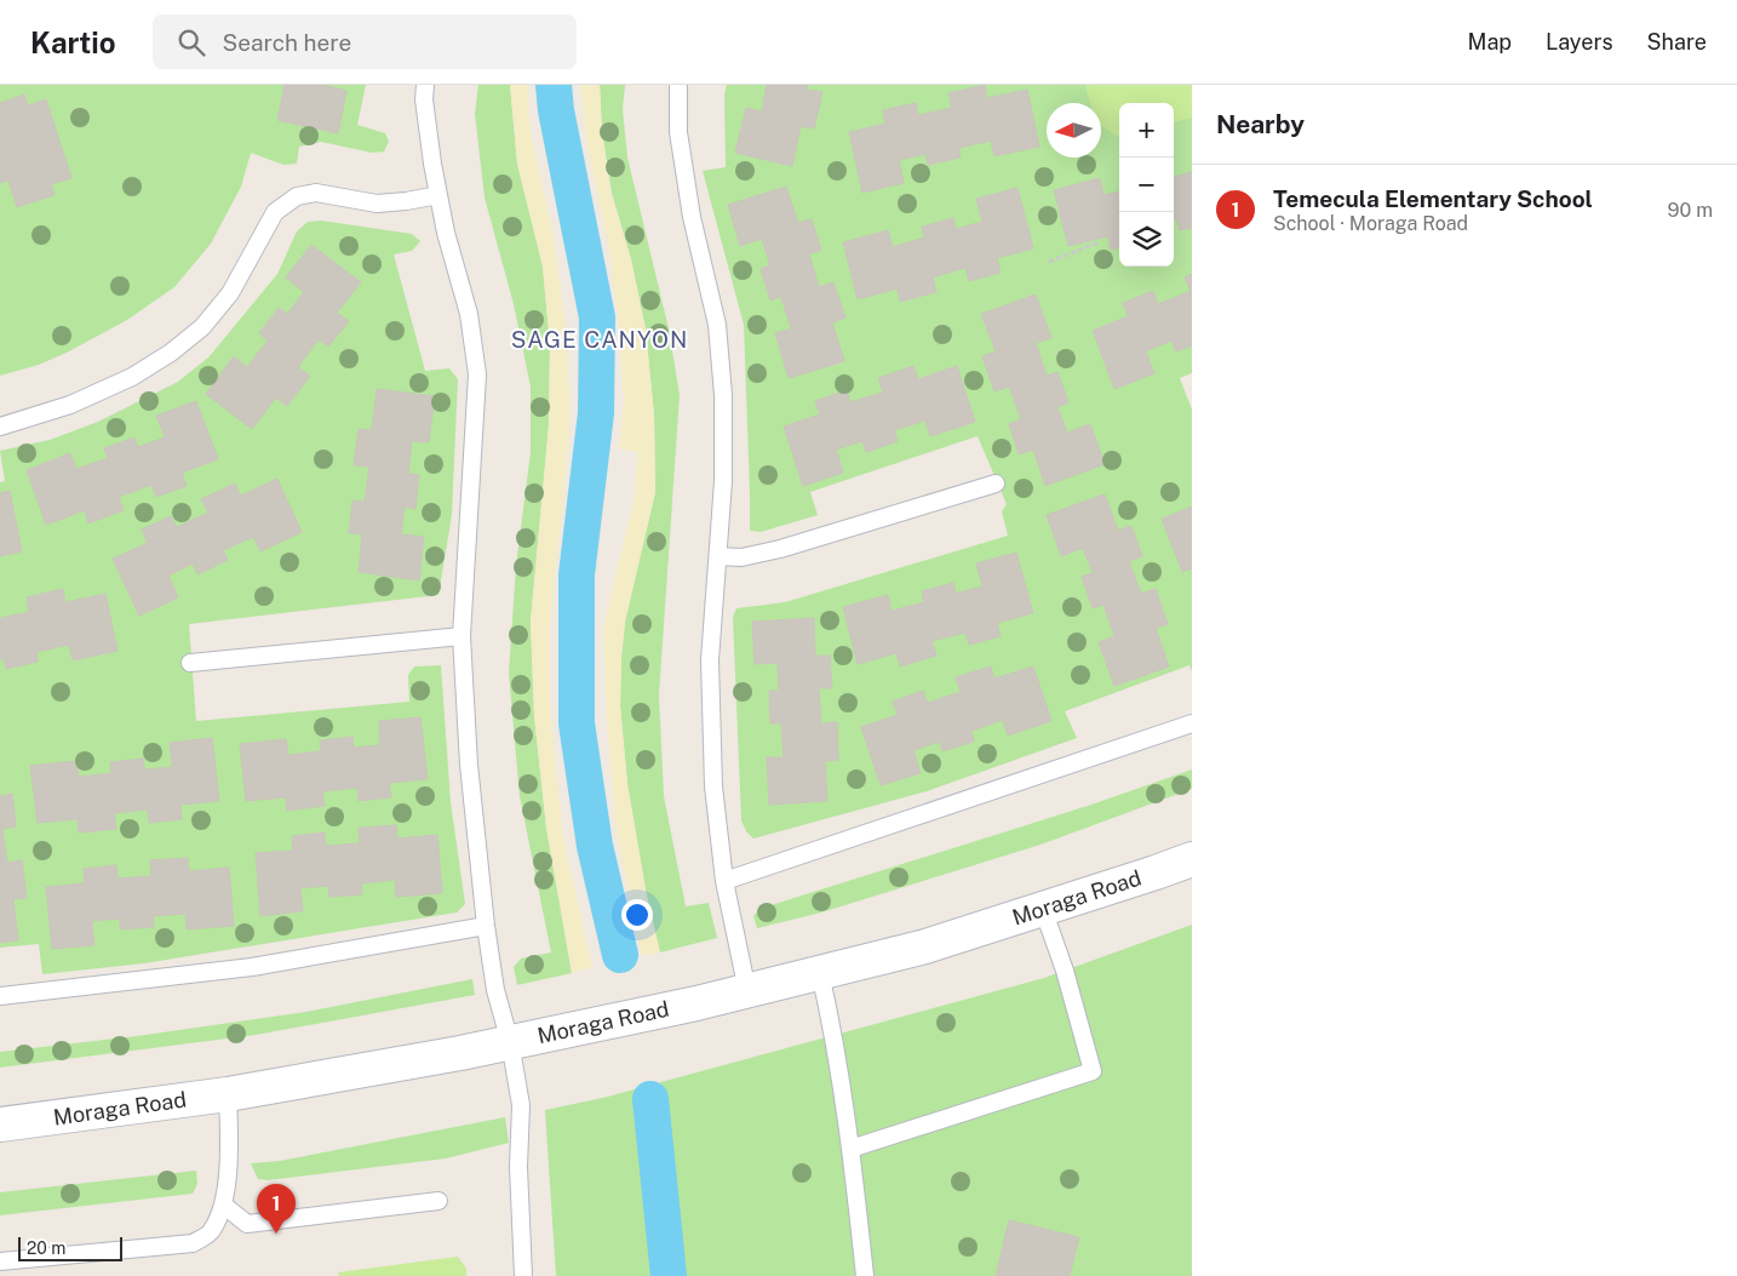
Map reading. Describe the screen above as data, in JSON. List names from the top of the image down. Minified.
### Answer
{"streets":{"street":["Moraga Road"]},"districts":["SAGE CANYON"],"scale_bar":"20 m","north":"left","page":{"header":"Kartio","search":"Search here","nav":["Map","Layers","Share"],"heading":"Nearby","map_buttons":["+","−"],"list":[{"mark":"1","name":"Temecula Elementary School","note":"School · Moraga Road","value":"90 m"}],"pins":"1","scale":"20 m"}}
